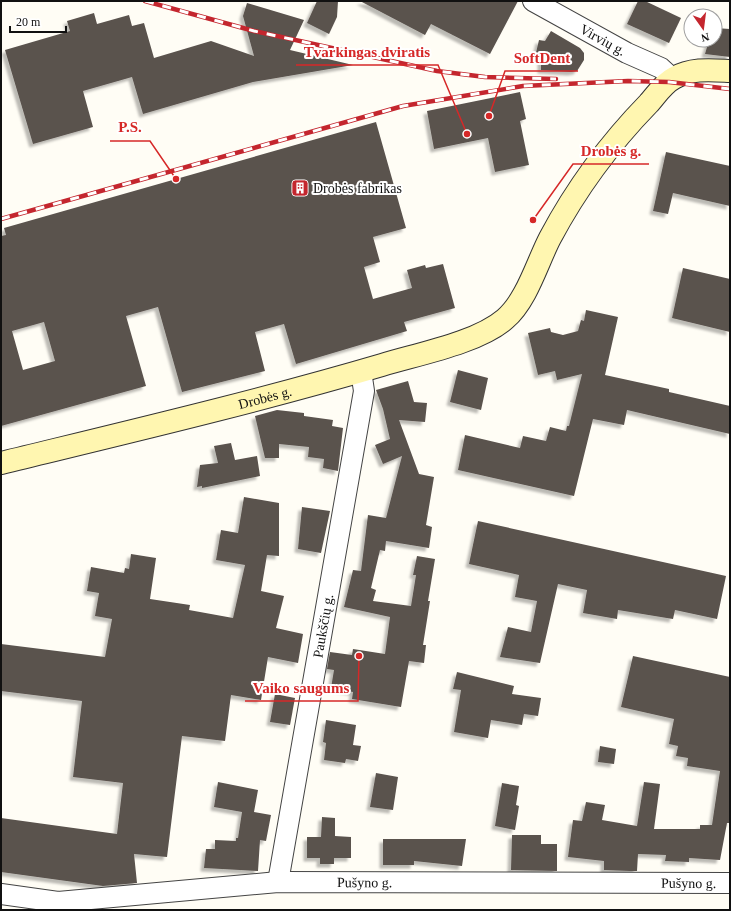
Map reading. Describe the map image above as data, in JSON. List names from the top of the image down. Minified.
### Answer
{"streets":{"street":["Virvių g.","Drobės g.","Paukščių g.","Pušyno g."]},"crossings":[["Virvių g.","Drobės g."],["Drobės g.","Paukščių g."],["Paukščių g.","Pušyno g."]],"places":{"other":["SoftDent","Tvarkingas dviratis","P.S.","Drobės g.","Vaiko saugums"],"building":["Drobės fabrikas"]},"scale_bar":"20 m","north":"bottom"}
